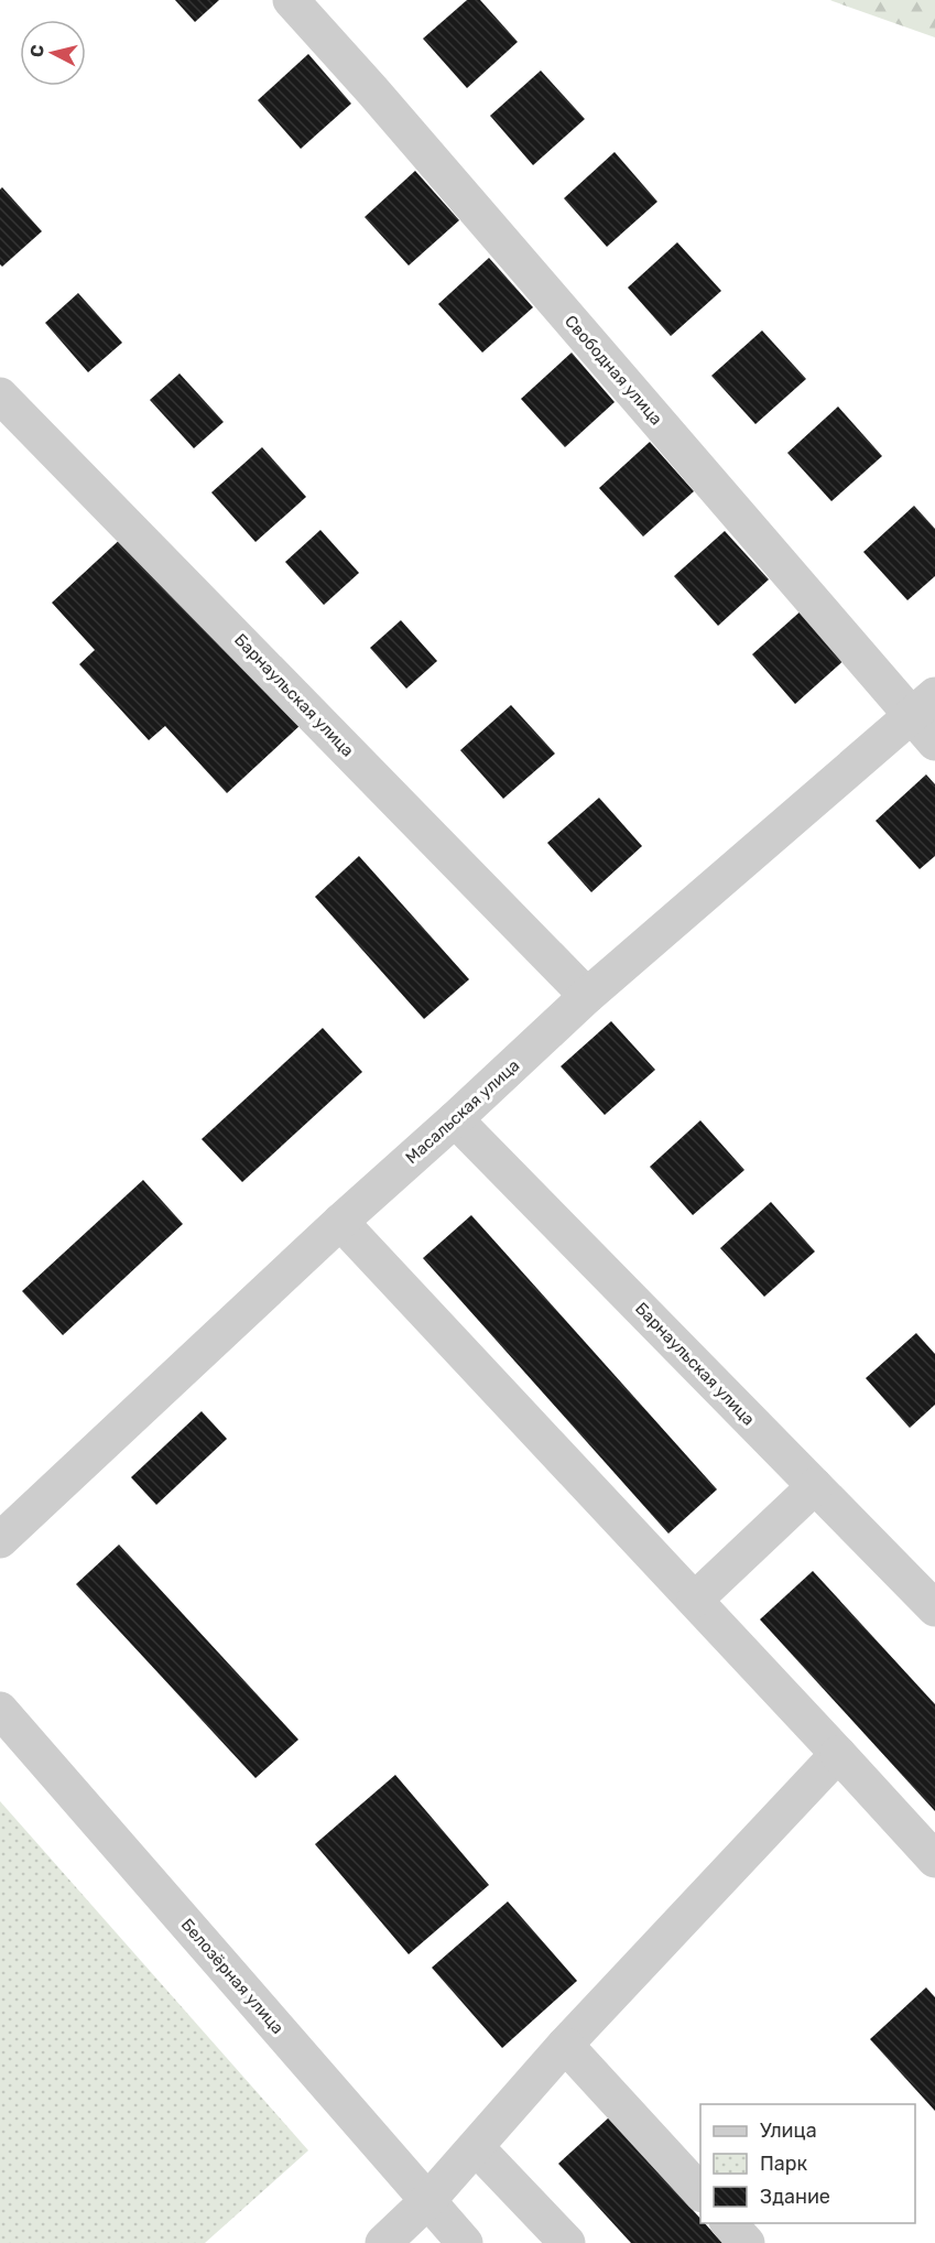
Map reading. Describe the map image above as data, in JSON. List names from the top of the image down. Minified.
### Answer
{"streets":{"street":["Свободная улица","Барнаульская улица","Масальская улица","Белозёрная улица"]},"crossings":[["Свободная улица","Масальская улица"],["Барнаульская улица","Масальская улица"]],"legend":["Улица","Парк","Здание"],"north":"left"}
